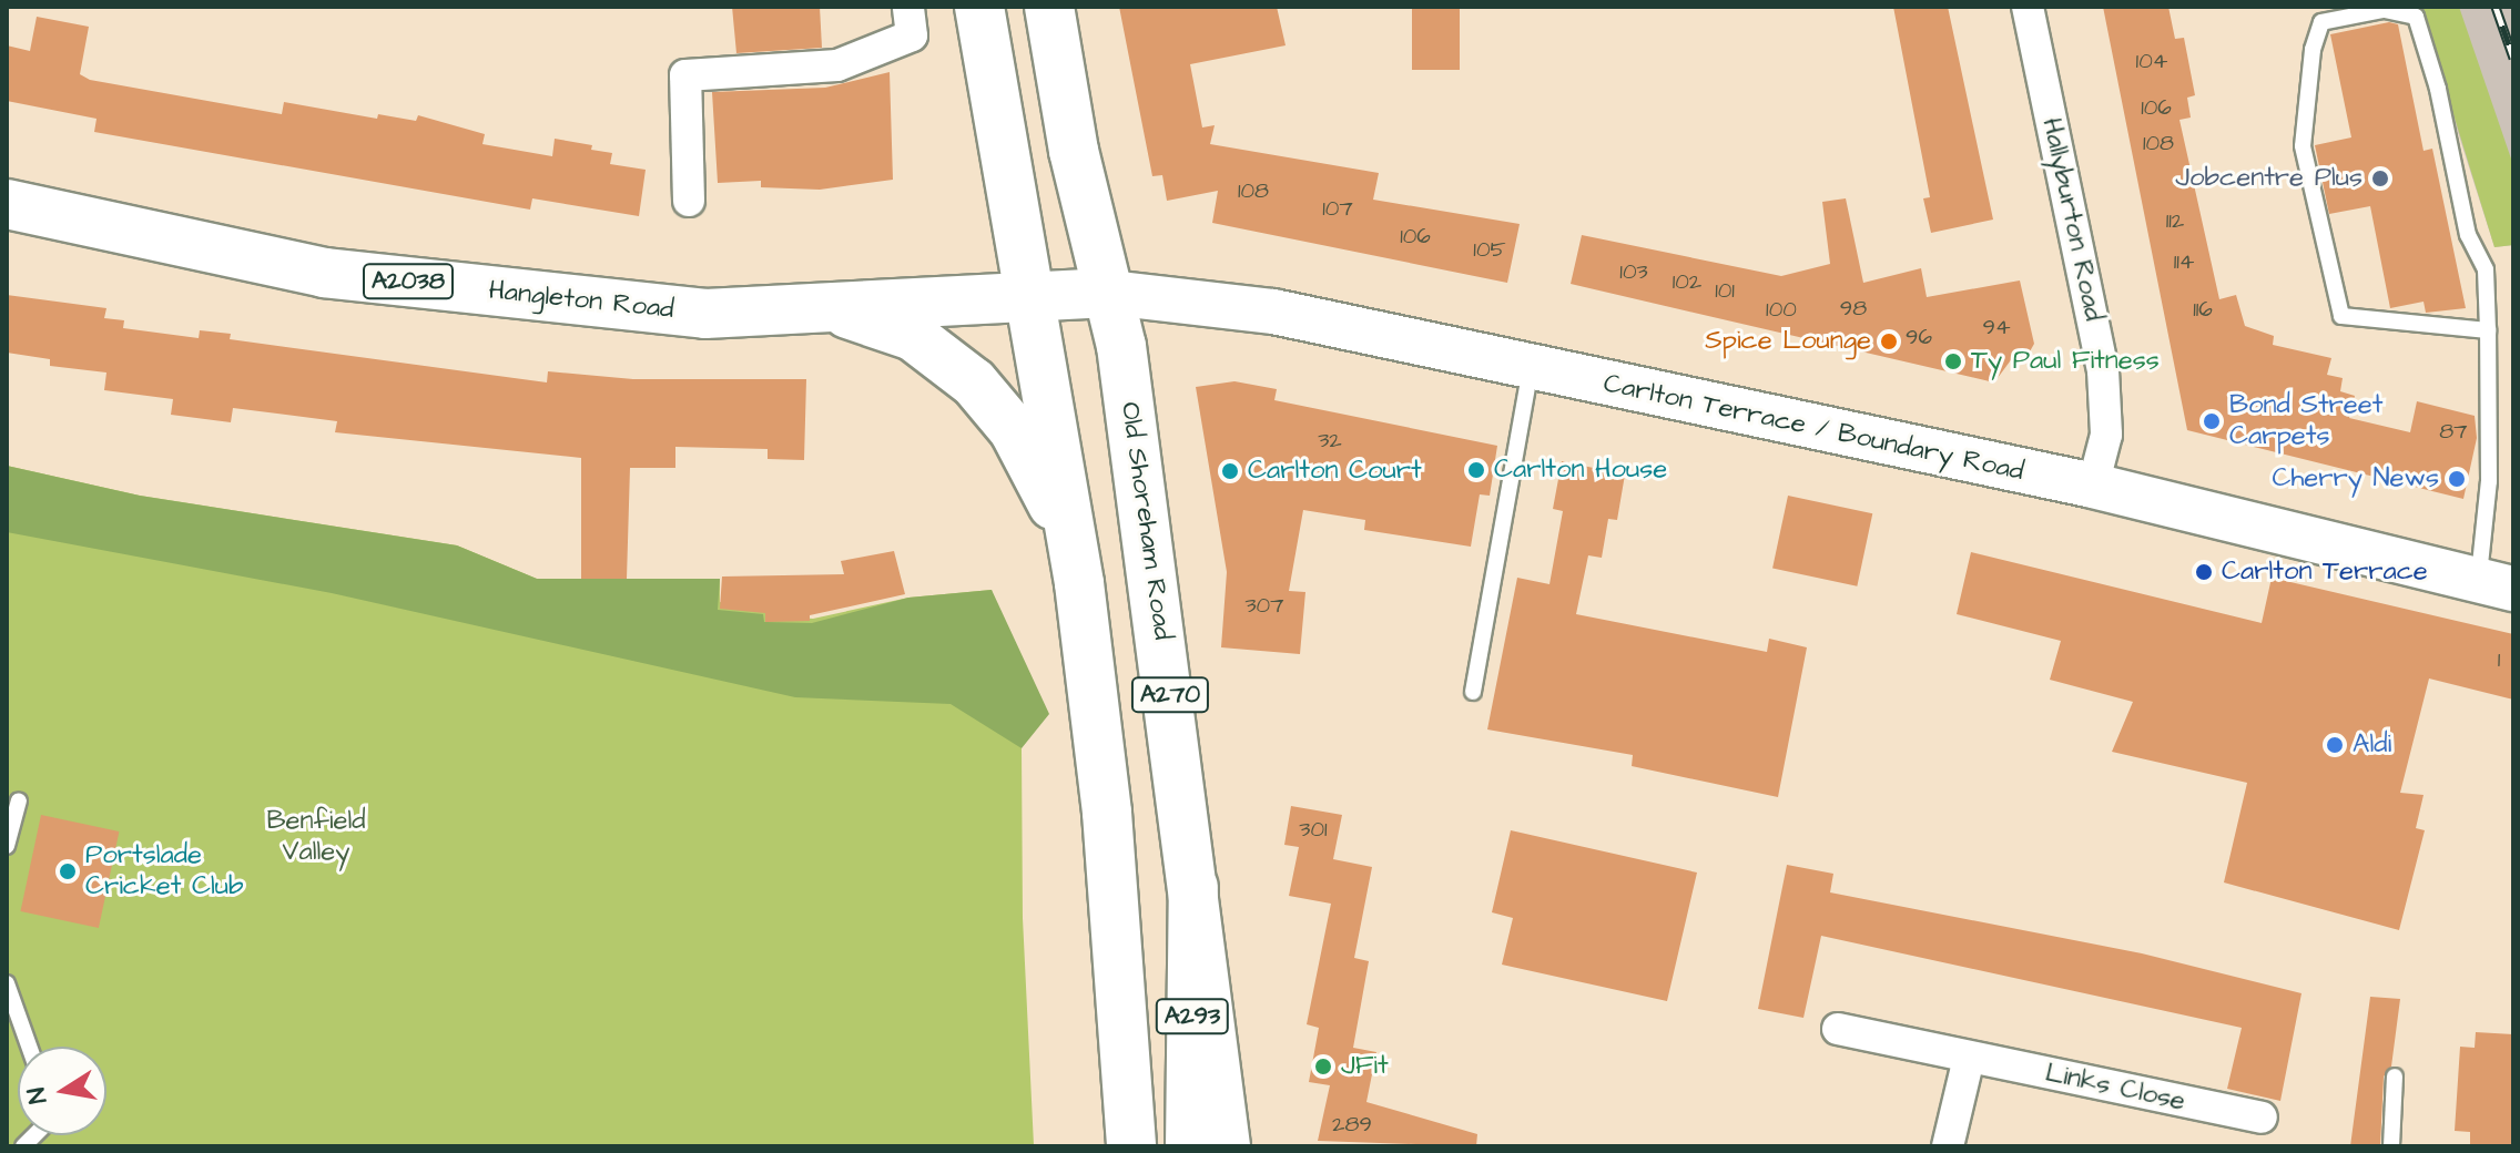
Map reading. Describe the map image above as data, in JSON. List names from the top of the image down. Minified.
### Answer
{"streets":{"main road":["A2038","Hangleton Road","Carlton Terrace / Boundary Road","Old Shoreham Road","A270","A293"],"street":["Hallyburton Road","Links Close"]},"crossings":[["Hallyburton Road","Carlton Terrace / Boundary Road"],["Hangleton Road","Carlton Terrace / Boundary Road"],["Hangleton Road","Old Shoreham Road"],["Hangleton Road","A270"],["Carlton Terrace / Boundary Road","Old Shoreham Road"],["Old Shoreham Road","A293"]],"parks":["Benfield Valley"],"places":["Jobcentre Plus","Spice Lounge","Ty Paul Fitness","Bond Street Carpets","Carlton House","Carlton Court","Cherry News","Carlton Terrace","Aldi","Portslade Cricket Club","JFit"],"house_numbers":["104","106","108","108","107","112","106","105","114","103","102","101","98","100","116","94","96","87","32","307","1","301","289"],"north":"left"}
